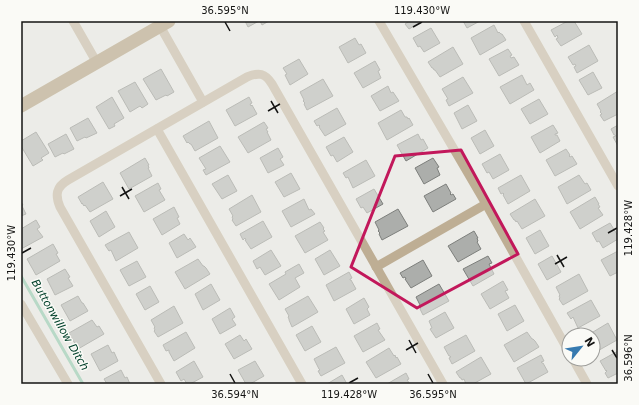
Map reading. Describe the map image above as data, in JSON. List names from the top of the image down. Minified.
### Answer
{"water":["Buttonwillow Ditch"],"north":"top right","coordinates":["36.595°N","119.430°W","119.428°W","36.596°N","36.594°N"]}
